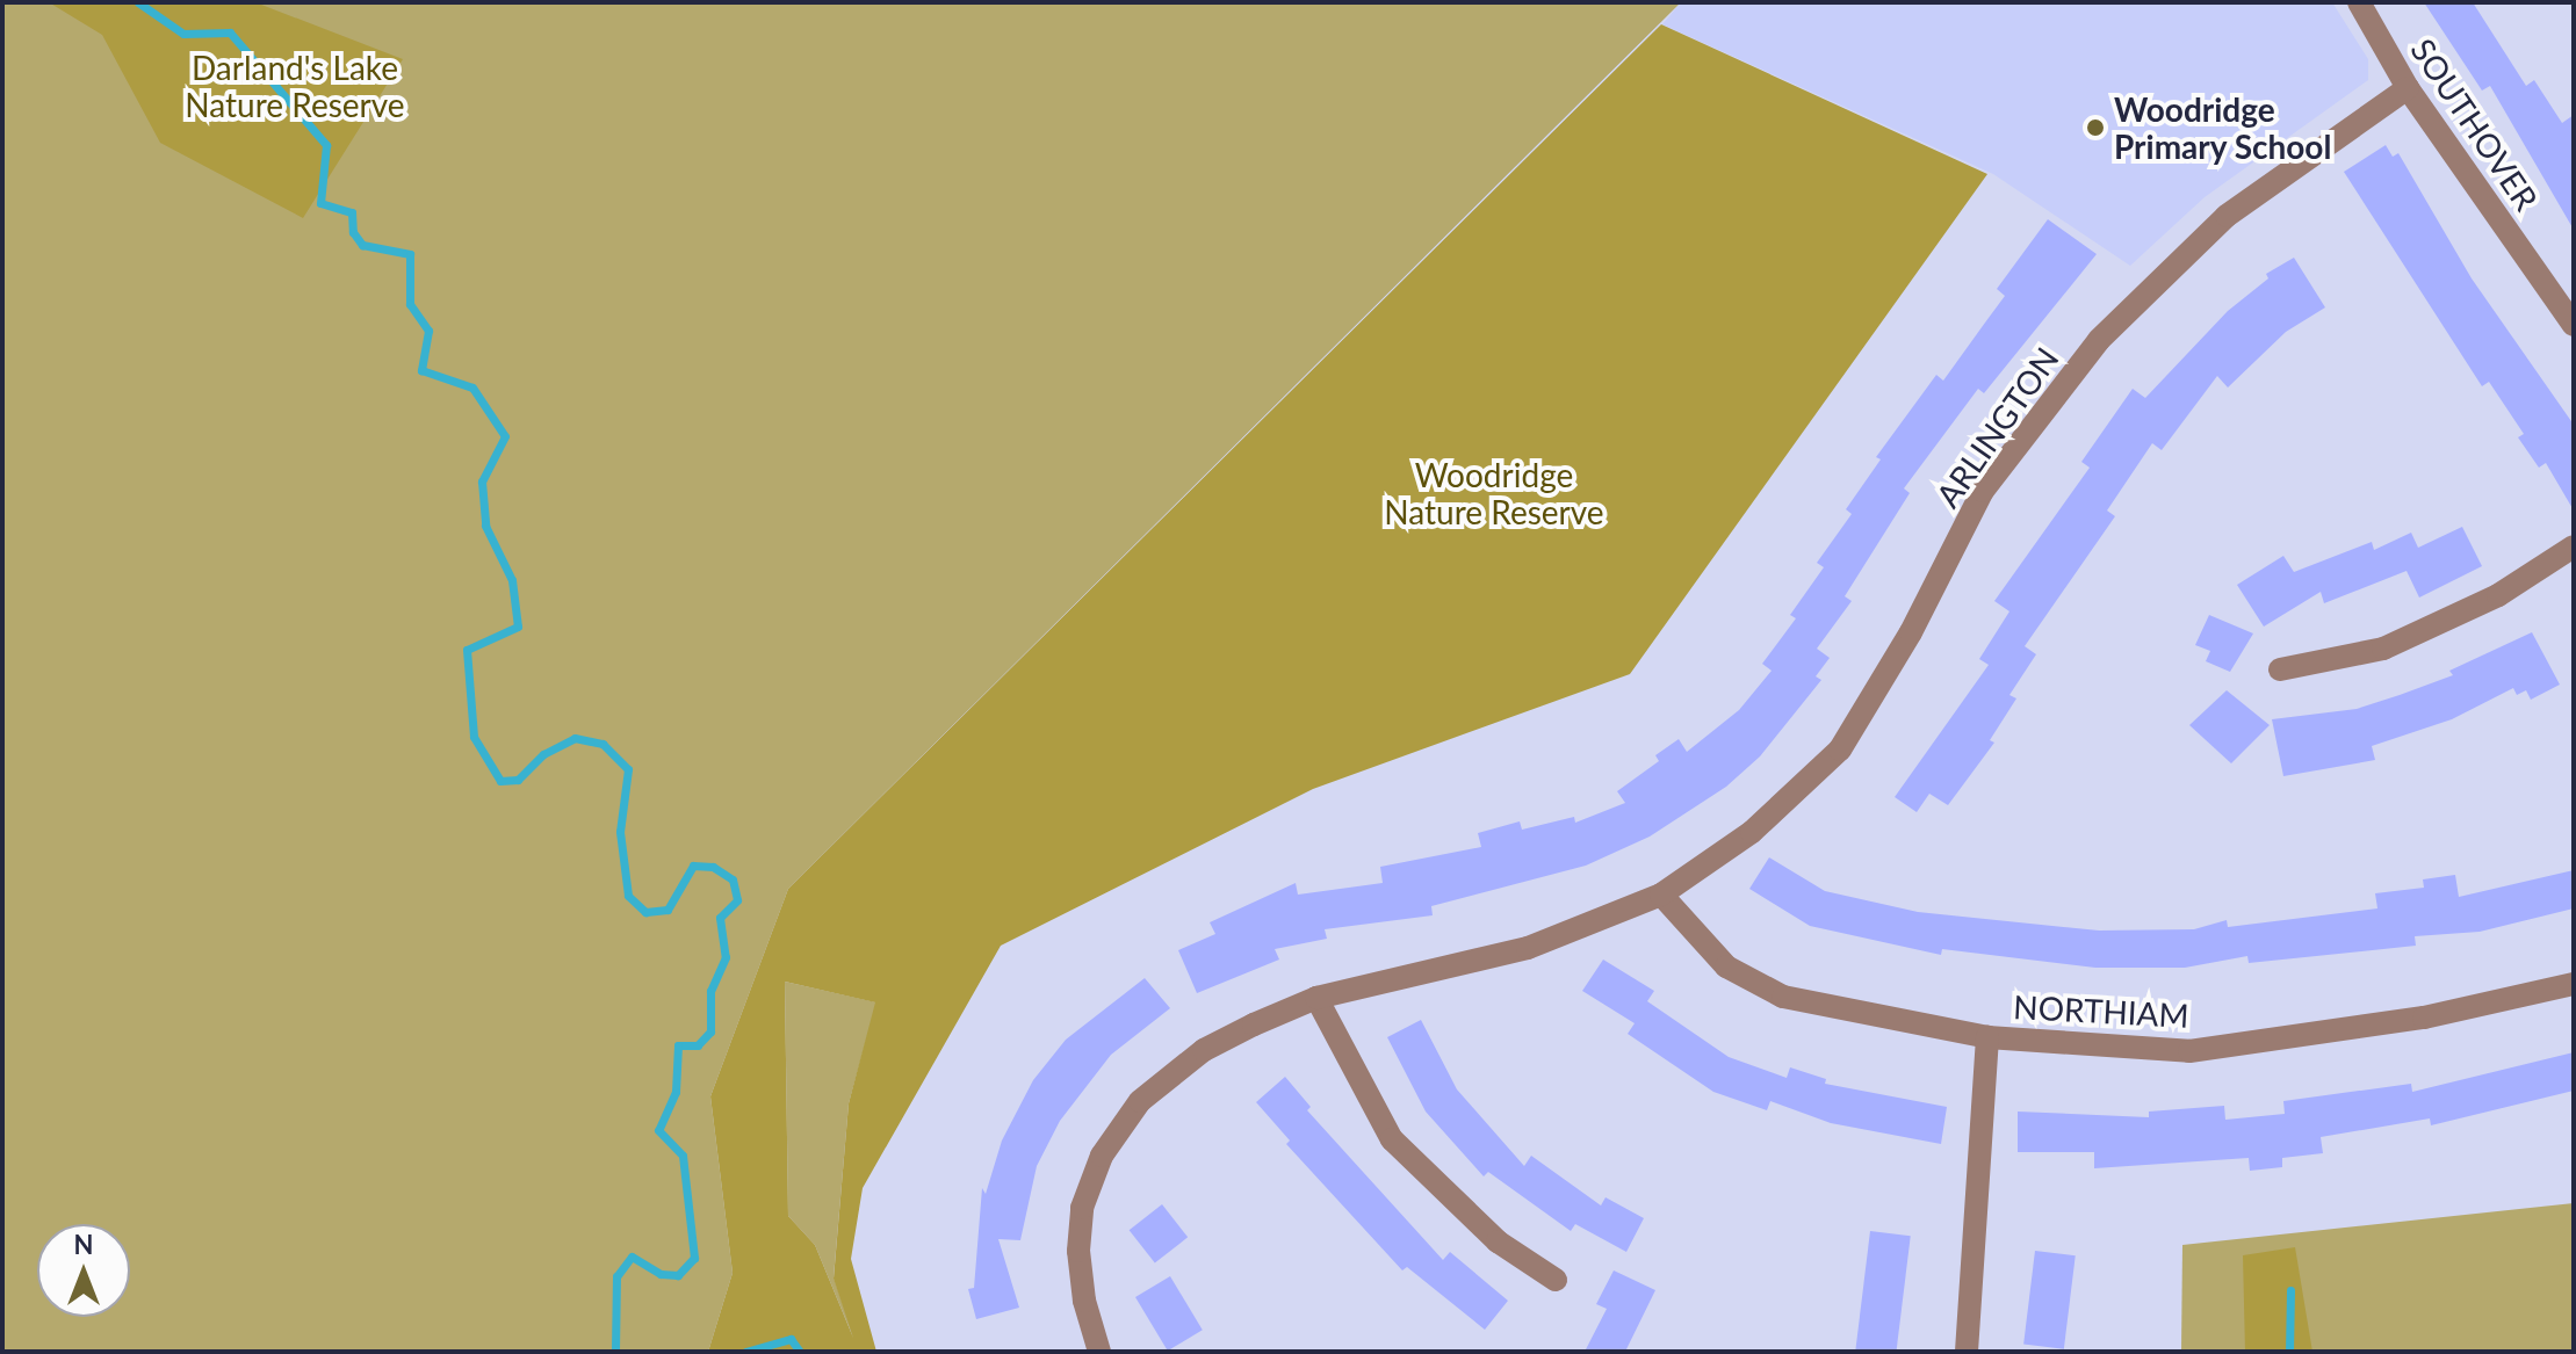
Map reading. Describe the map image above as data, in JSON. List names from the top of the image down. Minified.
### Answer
{"streets":{"street":["SOUTHOVER","ARLINGTON","NORTHIAM"]},"crossings":[["SOUTHOVER","ARLINGTON"],["ARLINGTON","NORTHIAM"]],"parks":["Darland's Lake Nature Reserve","Woodridge Nature Reserve"],"places":["Woodridge Primary School"],"north":"top"}
